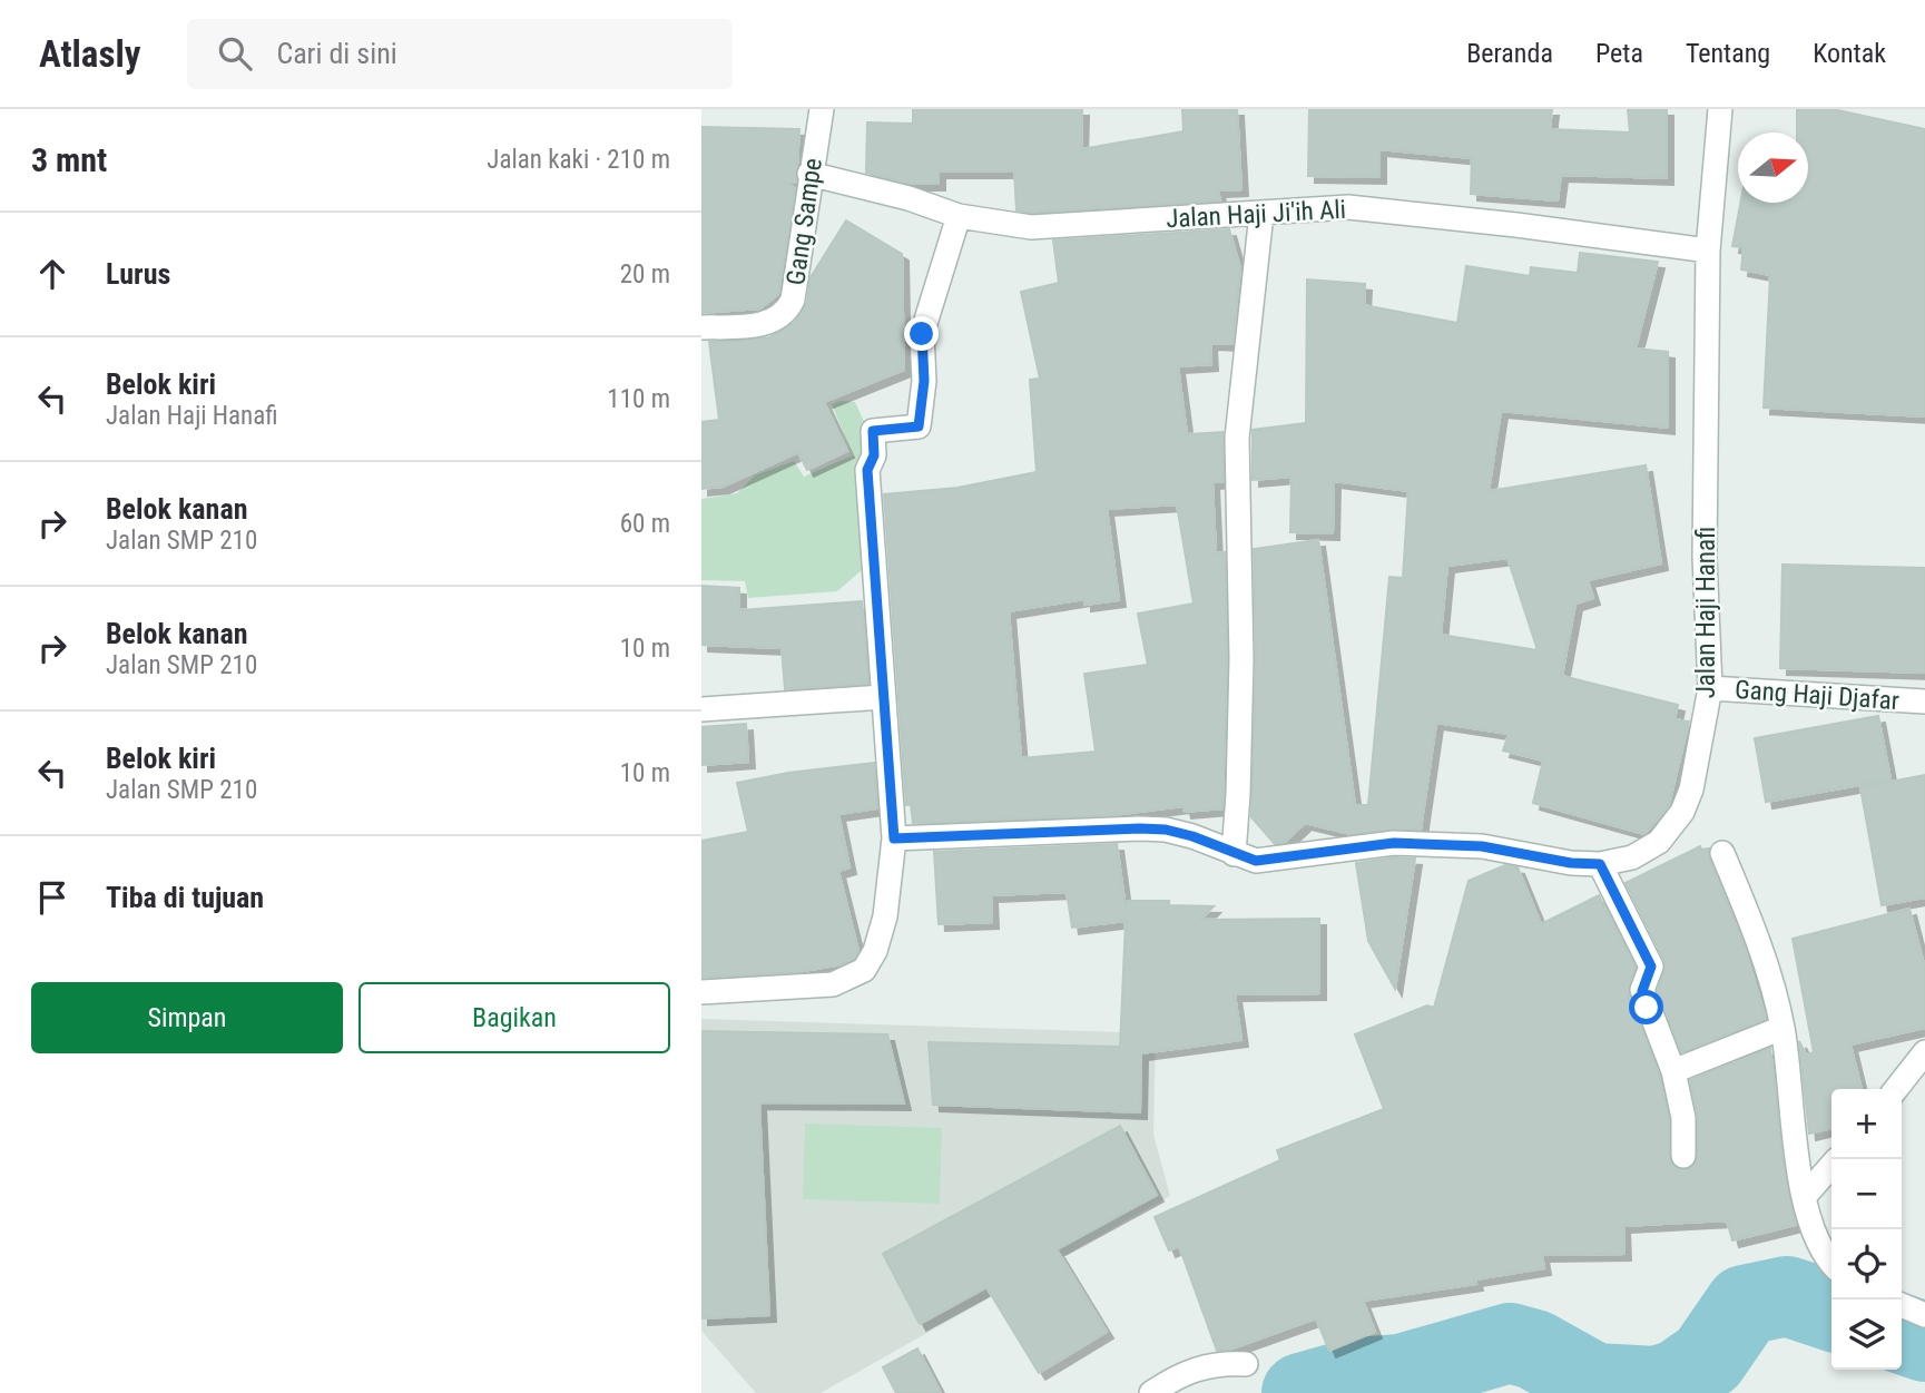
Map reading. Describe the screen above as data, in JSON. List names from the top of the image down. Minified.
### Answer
{"streets":{"street":["Jalan Haji Ji'ih Ali","Gang Sampe","Jalan Haji Hanafi","Gang Haji Djafar"]},"crossings":[["Jalan Haji Ji'ih Ali","Gang Sampe"],["Jalan Haji Ji'ih Ali","Jalan Haji Hanafi"],["Jalan Haji Hanafi","Gang Haji Djafar"]],"north":"right","page":{"header":"Atlasly","search":"Cari di sini","nav":["Beranda","Peta","Tentang","Kontak"],"heading":["3 mnt","Jalan kaki · 210 m"],"list":[["Lurus","20 m"],["Belok kiri","Jalan Haji Hanafi","110 m"],["Belok kanan","Jalan SMP 210","60 m"],["Belok kanan","Jalan SMP 210","10 m"],["Belok kiri","Jalan SMP 210","10 m"],"Tiba di tujuan"],"buttons":["Simpan","Bagikan"],"map_buttons":["+","−"]}}
